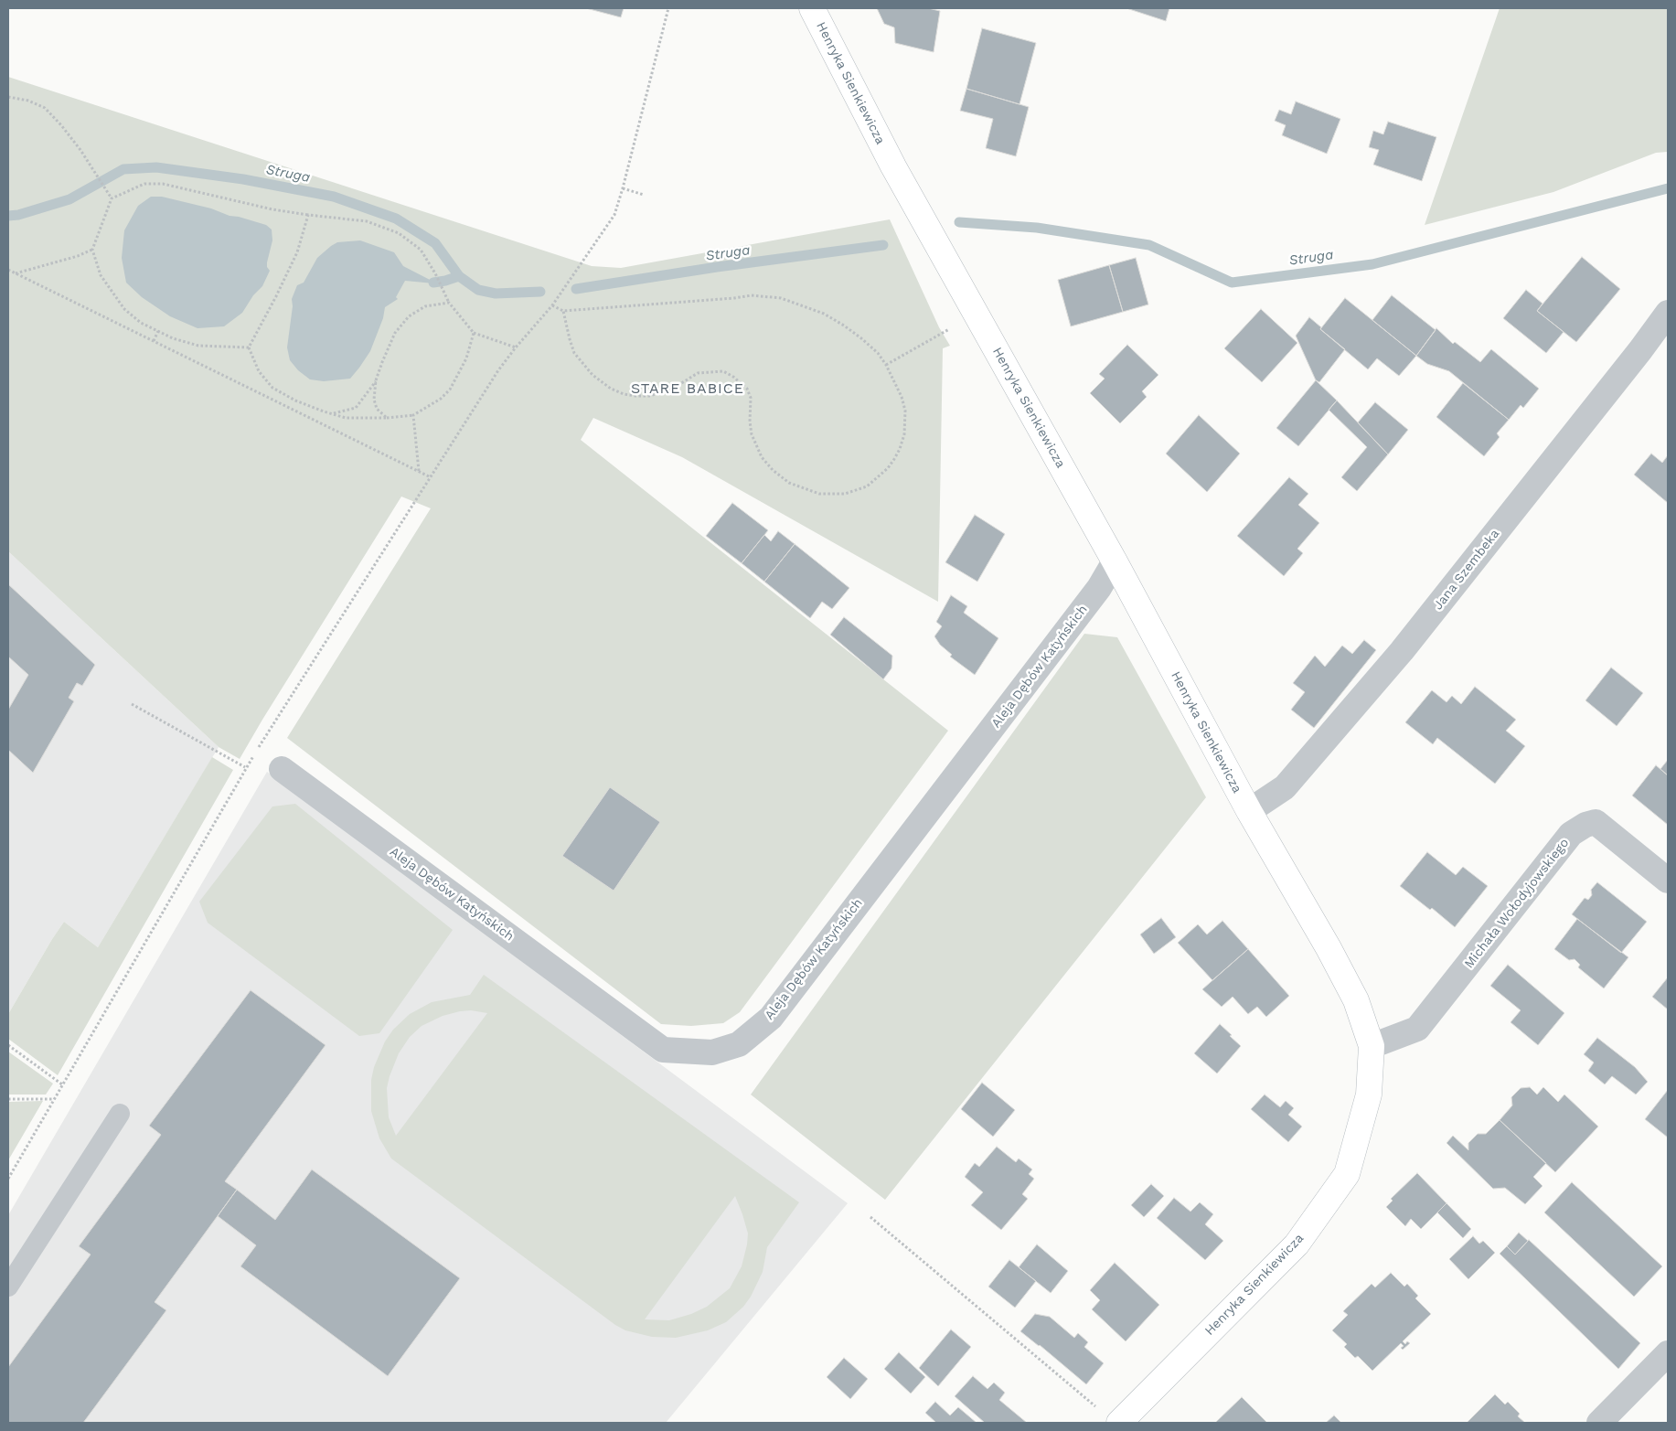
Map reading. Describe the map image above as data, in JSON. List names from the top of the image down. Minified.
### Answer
{"streets":{"street":["Henryka Sienkiewicza","Jana Szembeka","Aleja Dębów Katyńskich","Michała Wołodyjowskiego"]},"crossings":[["Henryka Sienkiewicza","Jana Szembeka"],["Henryka Sienkiewicza","Aleja Dębów Katyńskich"],["Henryka Sienkiewicza","Michała Wołodyjowskiego"]],"districts":["STARE BABICE"],"water":["Struga"]}
